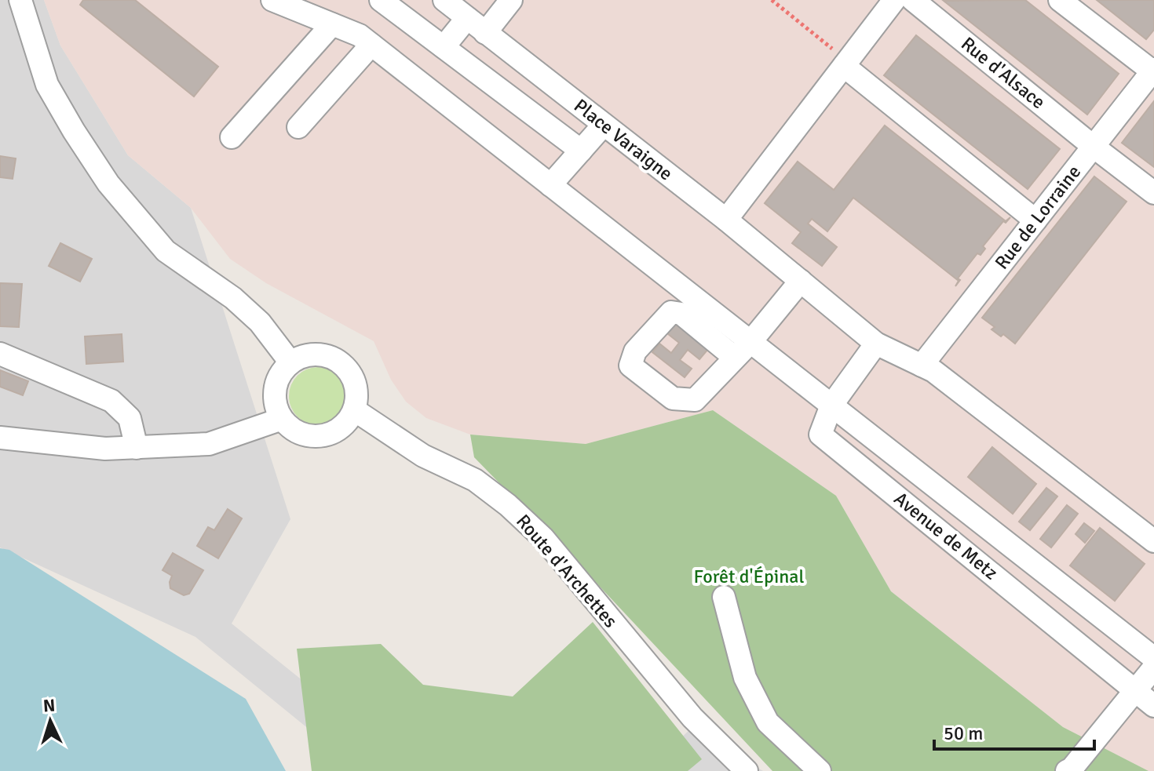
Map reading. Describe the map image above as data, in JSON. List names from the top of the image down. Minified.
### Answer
{"streets":{"street":["Rue d'Alsace","Place Varaigne","Rue de Lorraine","Avenue de Metz","Route d'Archettes"]},"crossings":[["Rue d'Alsace","Rue de Lorraine"]],"parks":["Forêt d'Épinal"],"scale_bar":"50 m","north":"top"}
